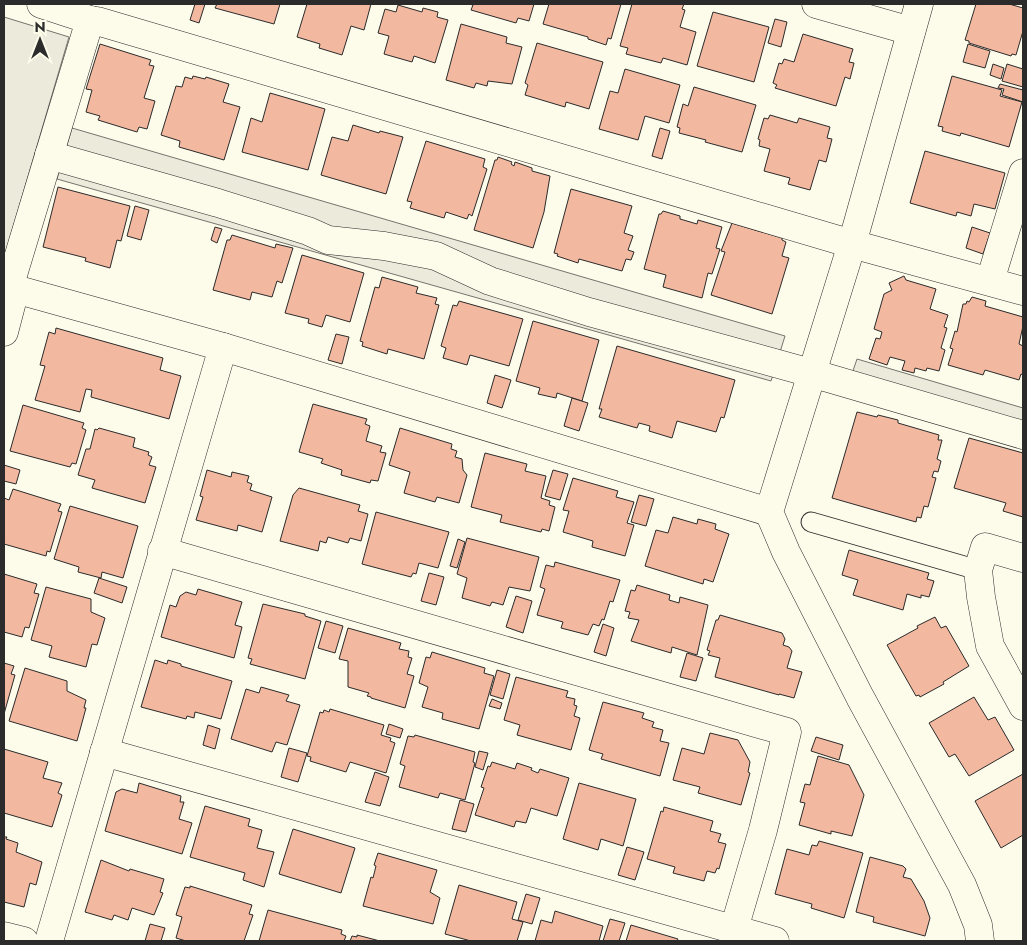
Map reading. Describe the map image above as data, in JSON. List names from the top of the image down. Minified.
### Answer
{"north":"top"}
